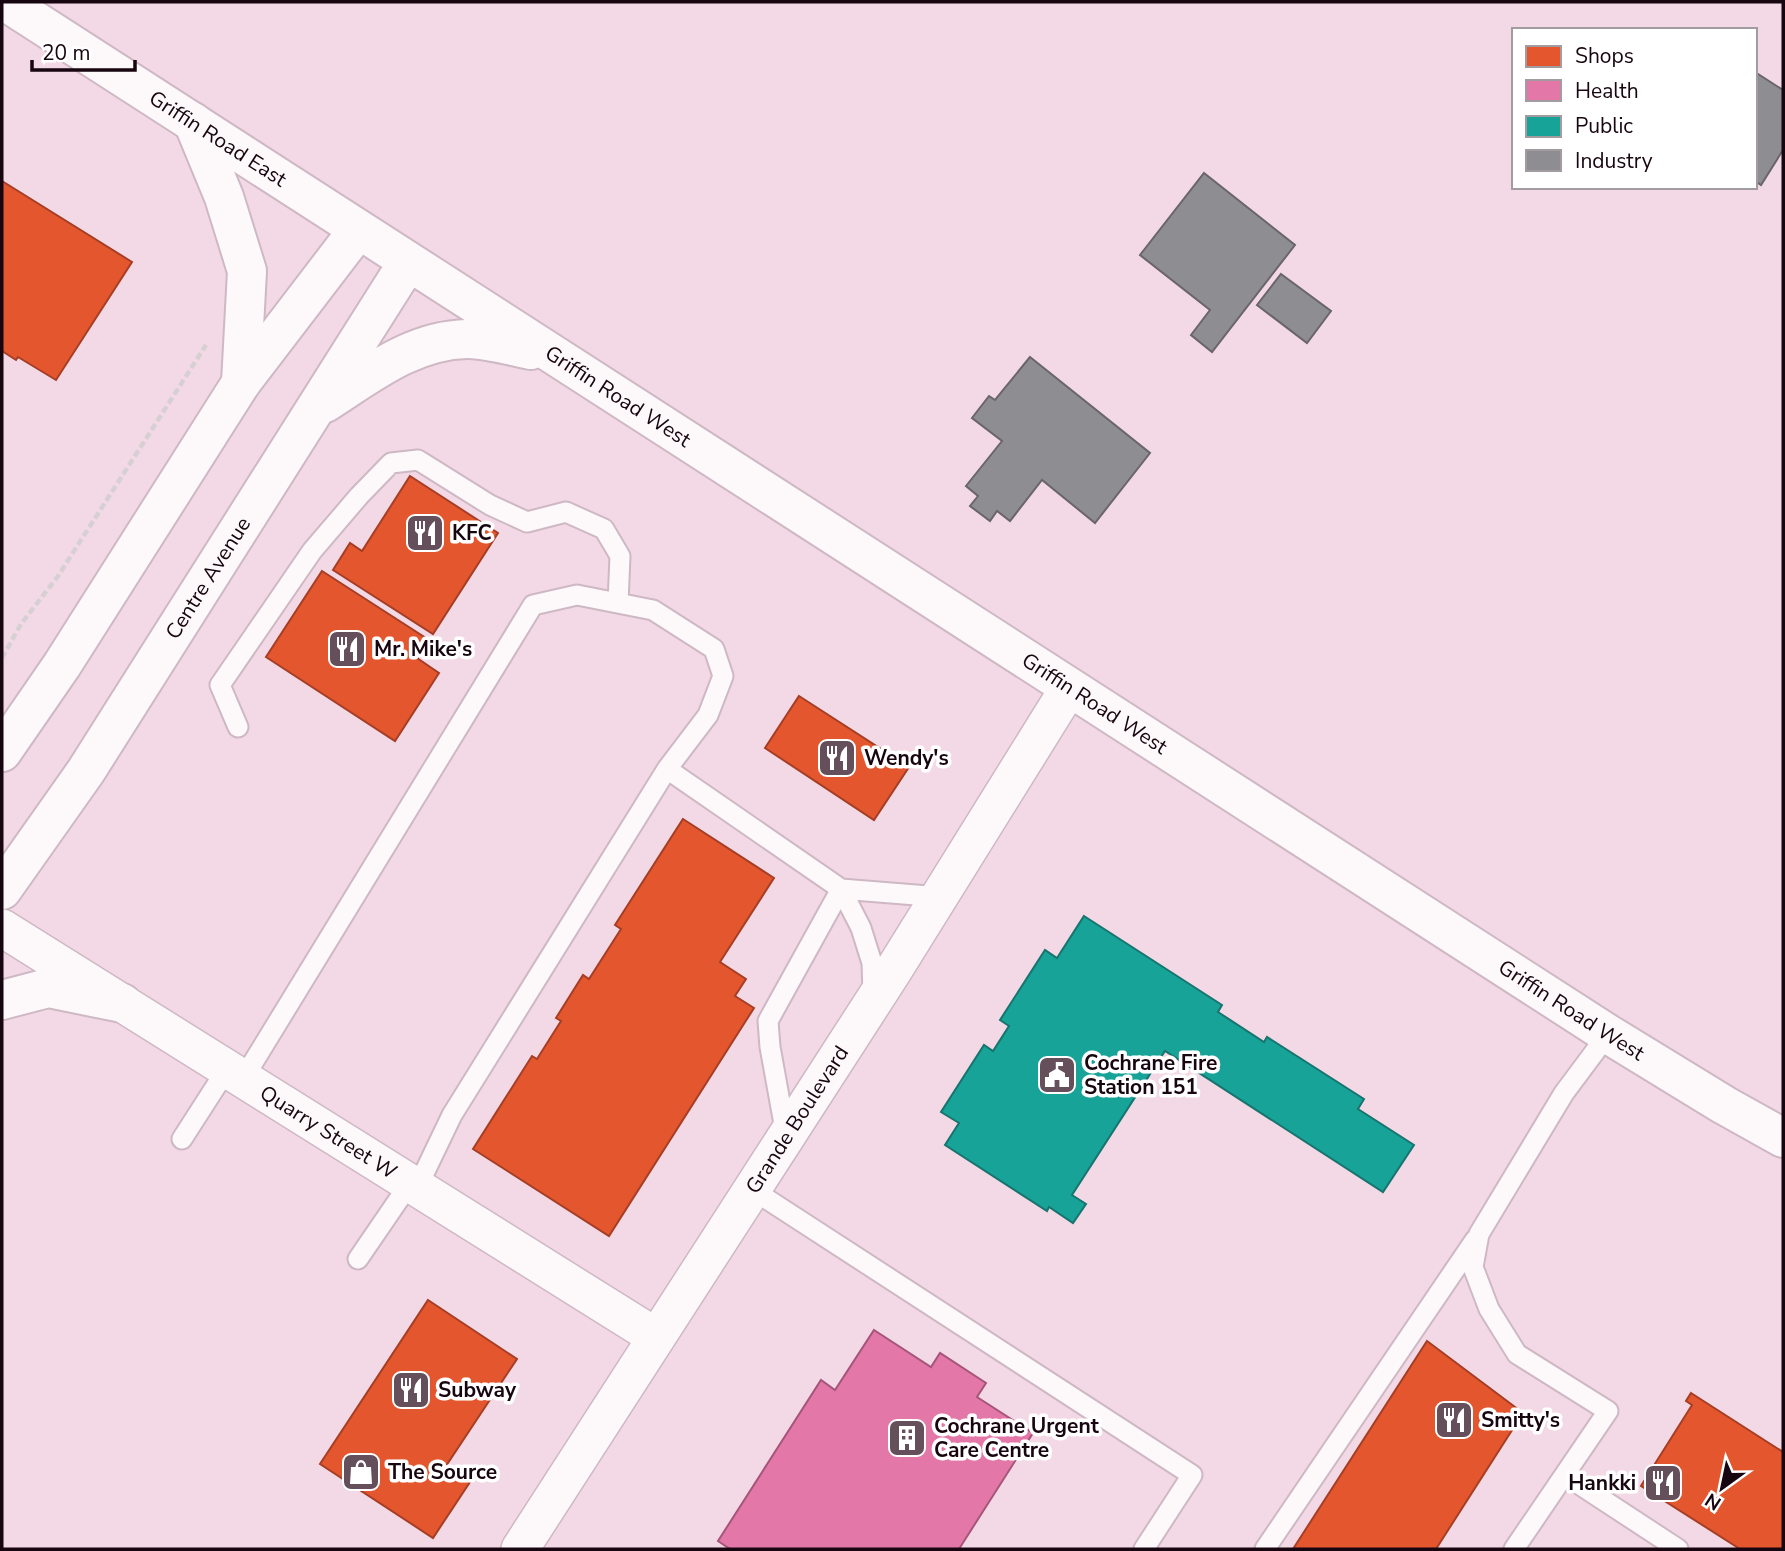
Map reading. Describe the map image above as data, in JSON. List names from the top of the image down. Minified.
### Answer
{"streets":{"main road":["Griffin Road East","Griffin Road West","Centre Avenue"],"street":["Grande Boulevard","Quarry Street W"]},"crossings":[["Griffin Road East","Griffin Road West"],["Griffin Road East","Centre Avenue"],["Griffin Road West","Centre Avenue"],["Griffin Road West","Grande Boulevard"],["Grande Boulevard","Quarry Street W"]],"places":{"restaurant":["KFC","Mr. Mike's","Wendy's","Subway","Smitty's","Hankki"],"public building":["Cochrane Fire Station 151"],"building":["Cochrane Urgent Care Centre"],"shop":["The Source"]},"legend":["Shops","Health","Public","Industry"],"scale_bar":"20 m","north":"bottom left"}
